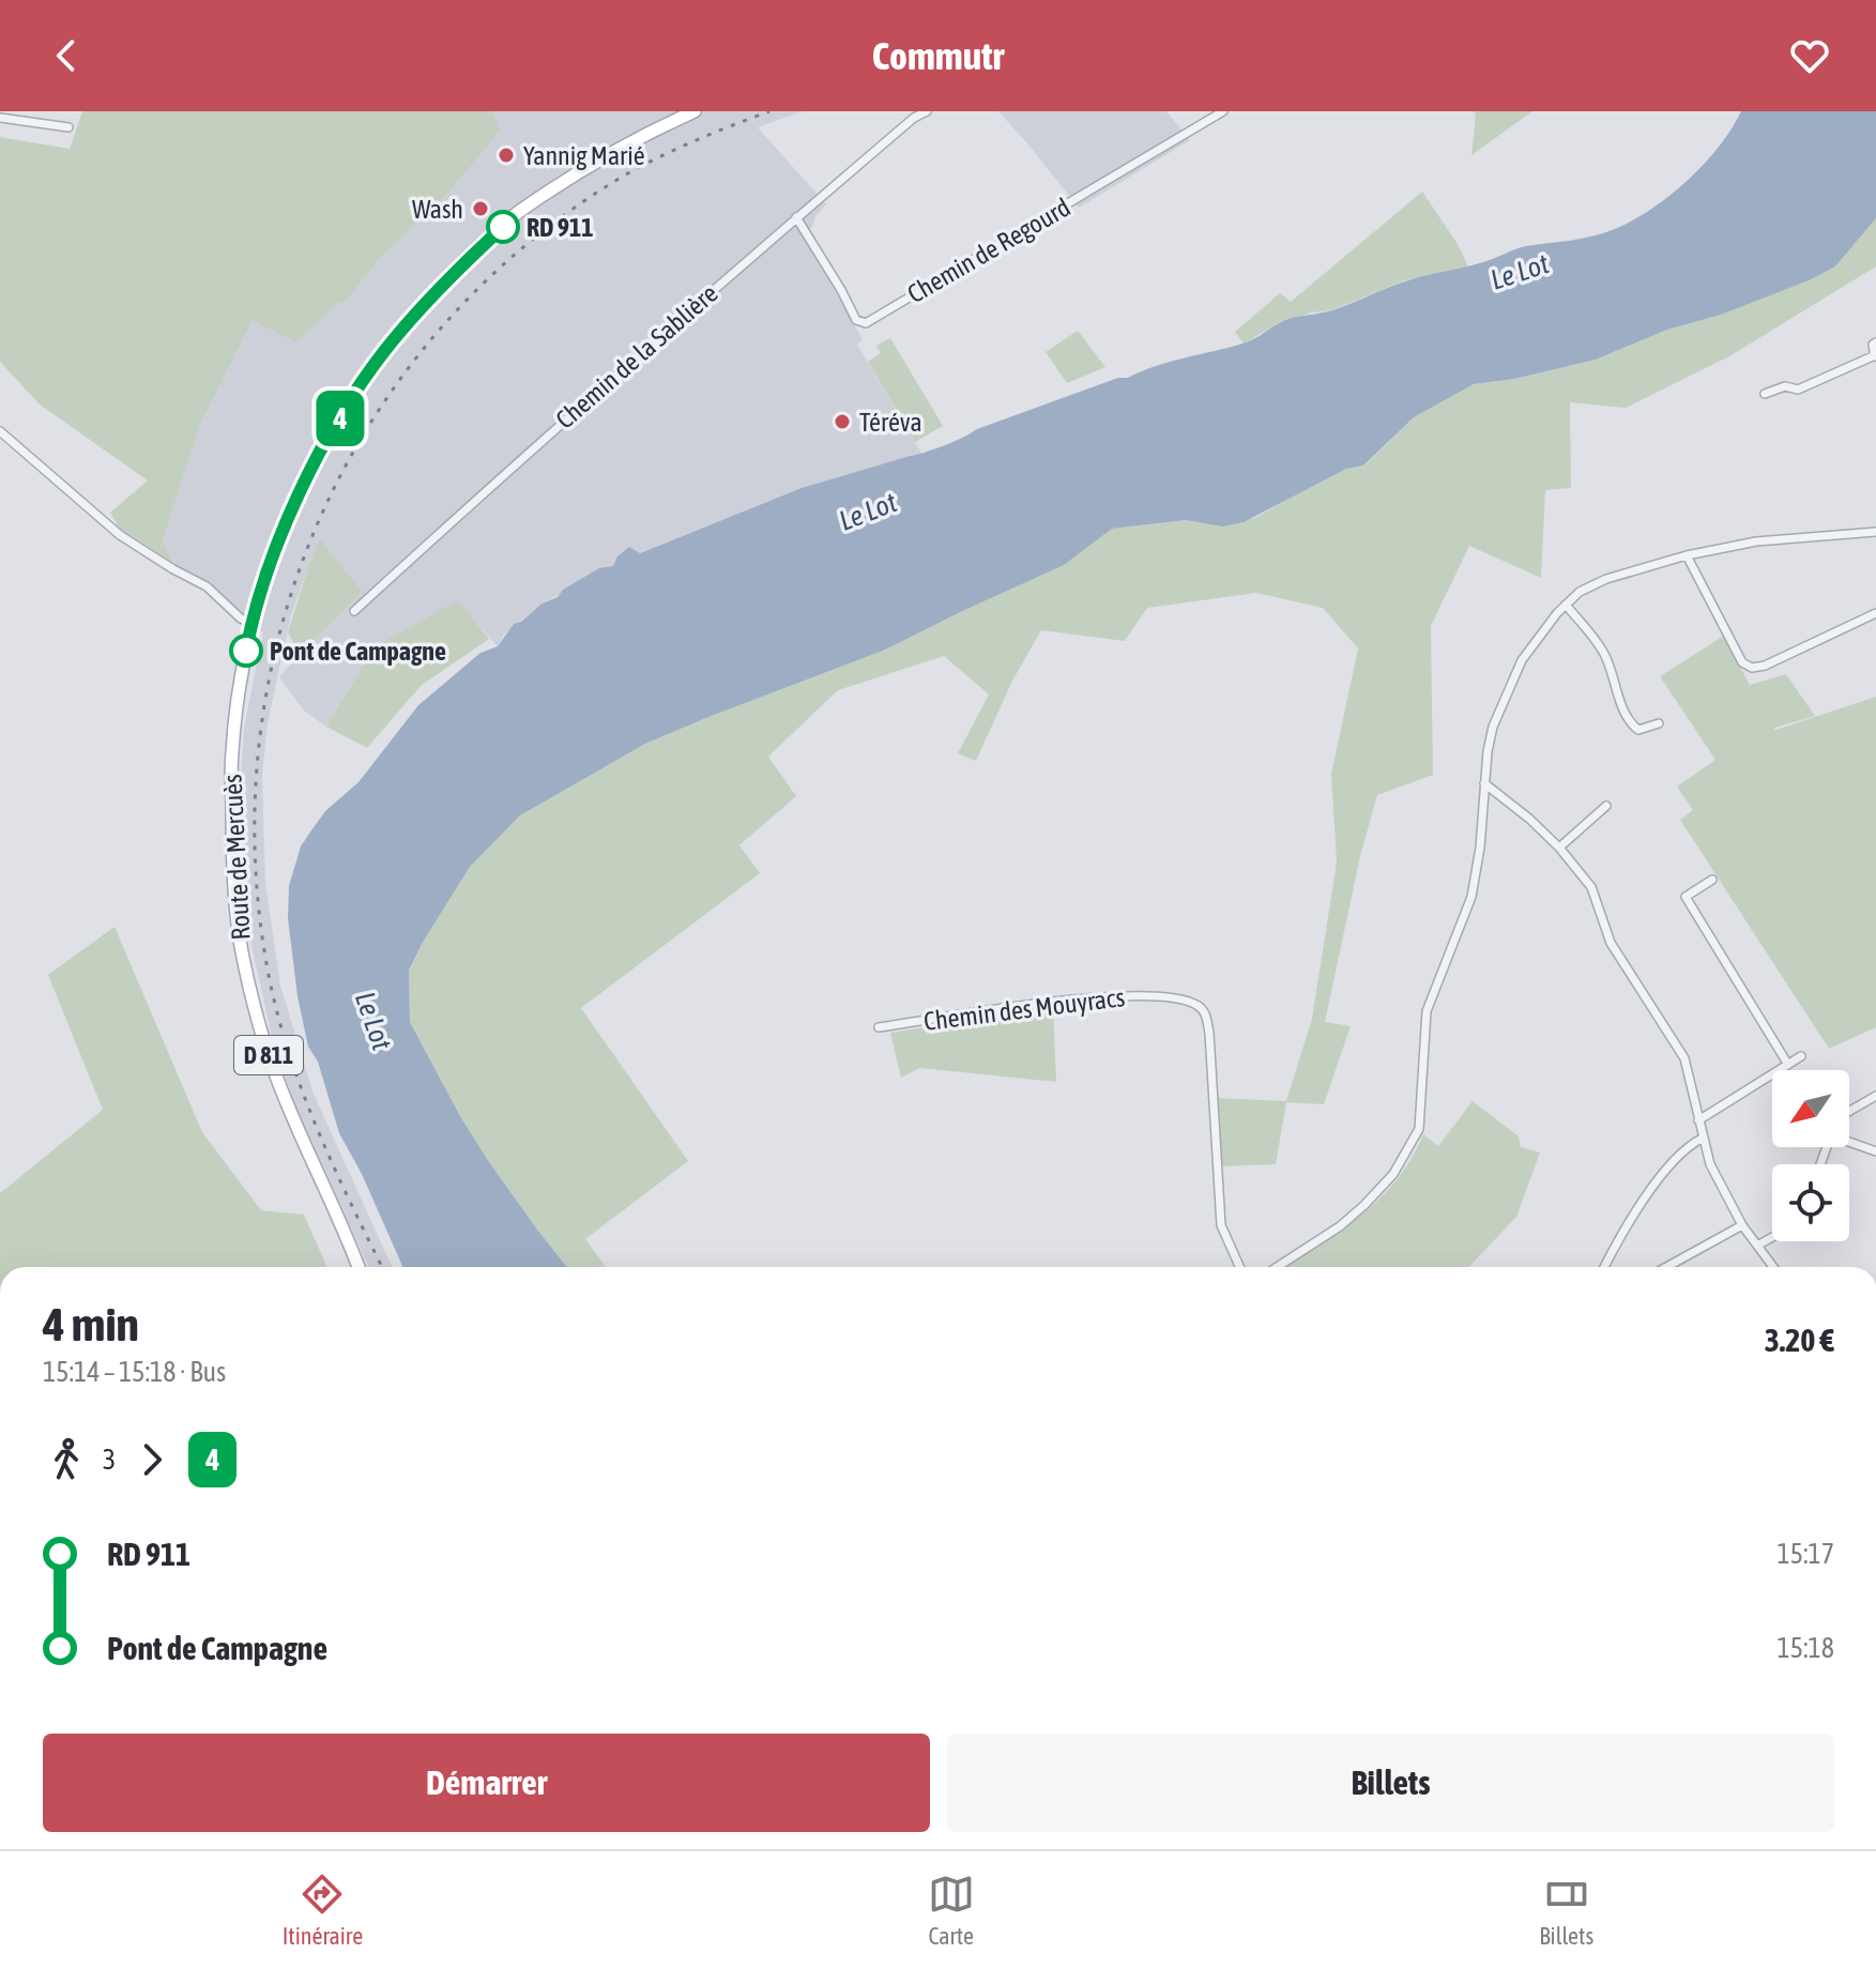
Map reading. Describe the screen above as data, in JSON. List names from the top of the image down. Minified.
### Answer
{"streets":{"main road":["Route de Mercuès","D 811"],"street":["Chemin de Regourd","Chemin de la Sablière","Chemin des Mouyracs"]},"crossings":[["Chemin de Regourd","Chemin de la Sablière"],["Route de Mercuès","D 811"]],"water":["Le Lot"],"places":["Yannig Marié","Wash","RD 911","Téréva","Pont de Campagne"],"lines":["bus line 4"],"north":"bottom left","page":{"header":"Commutr","on_map":"4","heading":["4 min","15:14 – 15:18 · Bus","3.20 €"],"legs":["3","4"],"list":[{"name":"RD 911","value":"15:17"},{"name":"Pont de Campagne","value":"15:18"}],"buttons":["Démarrer","Billets"],"tabs":["Itinéraire","Carte","Billets"]}}
